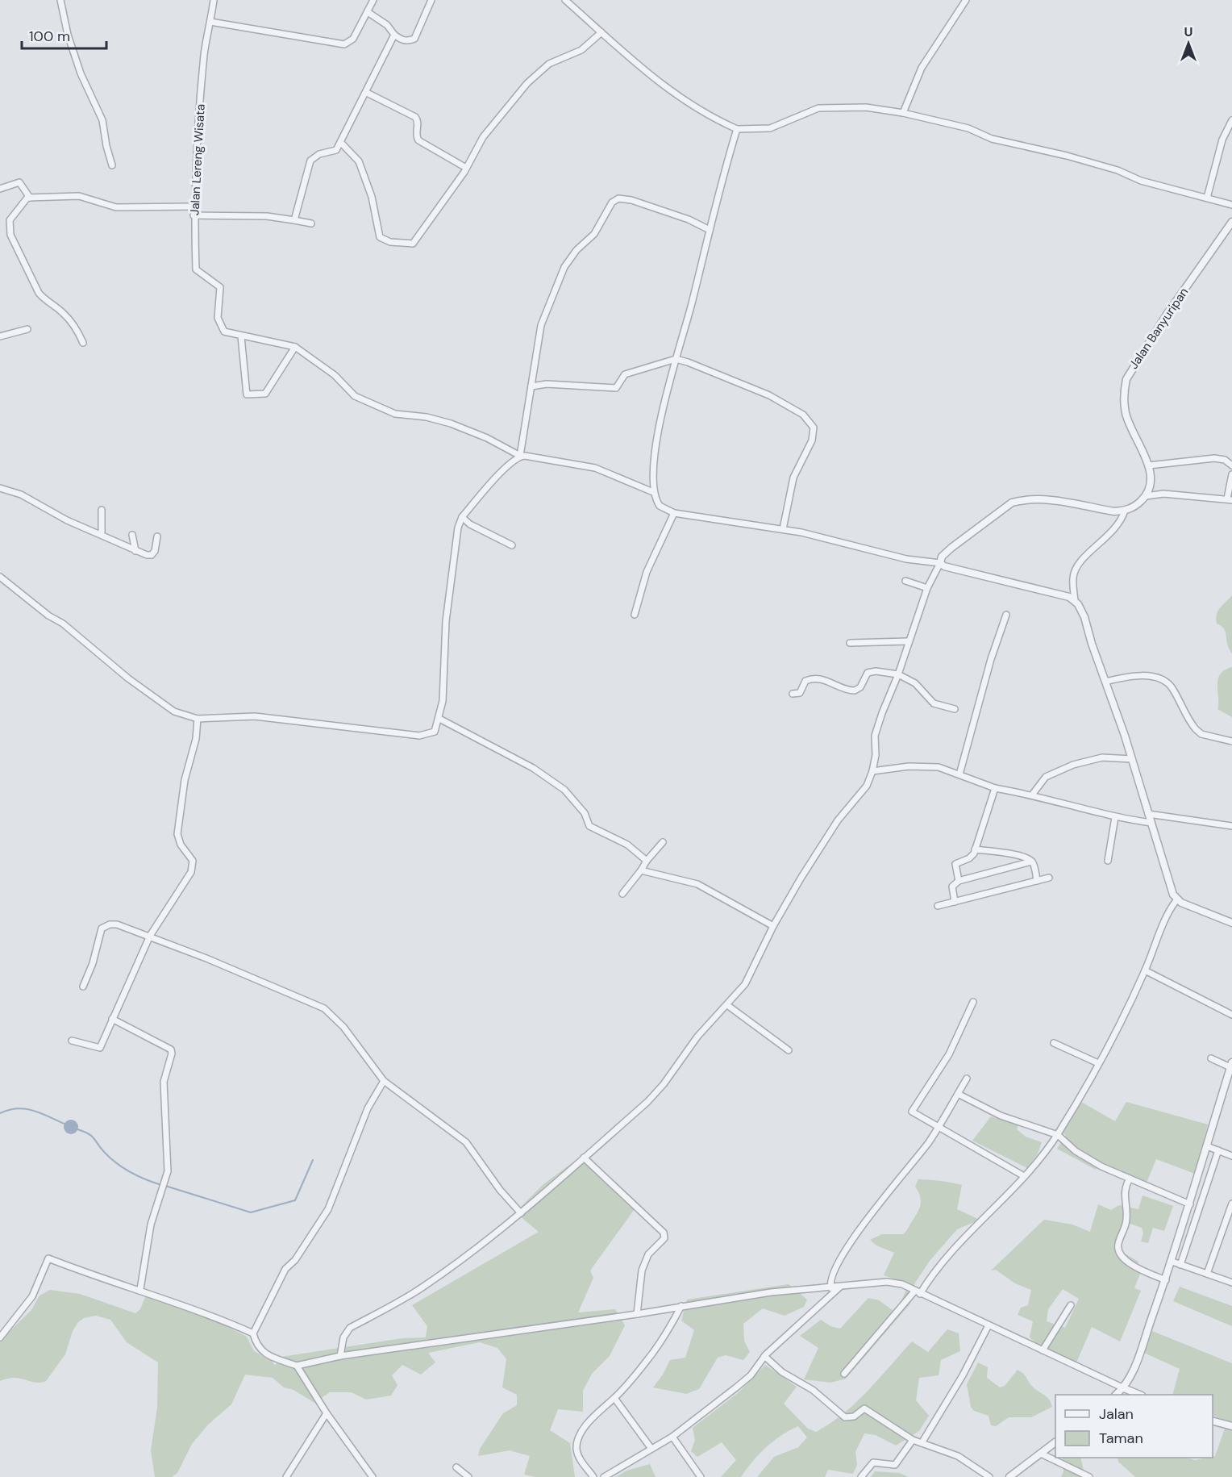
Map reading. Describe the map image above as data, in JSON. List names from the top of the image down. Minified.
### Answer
{"streets":{"street":["Jalan Lereng Wisata","Jalan Banyuripan"]},"legend":["Jalan","Taman"],"scale_bar":"100 m","north":"top"}
